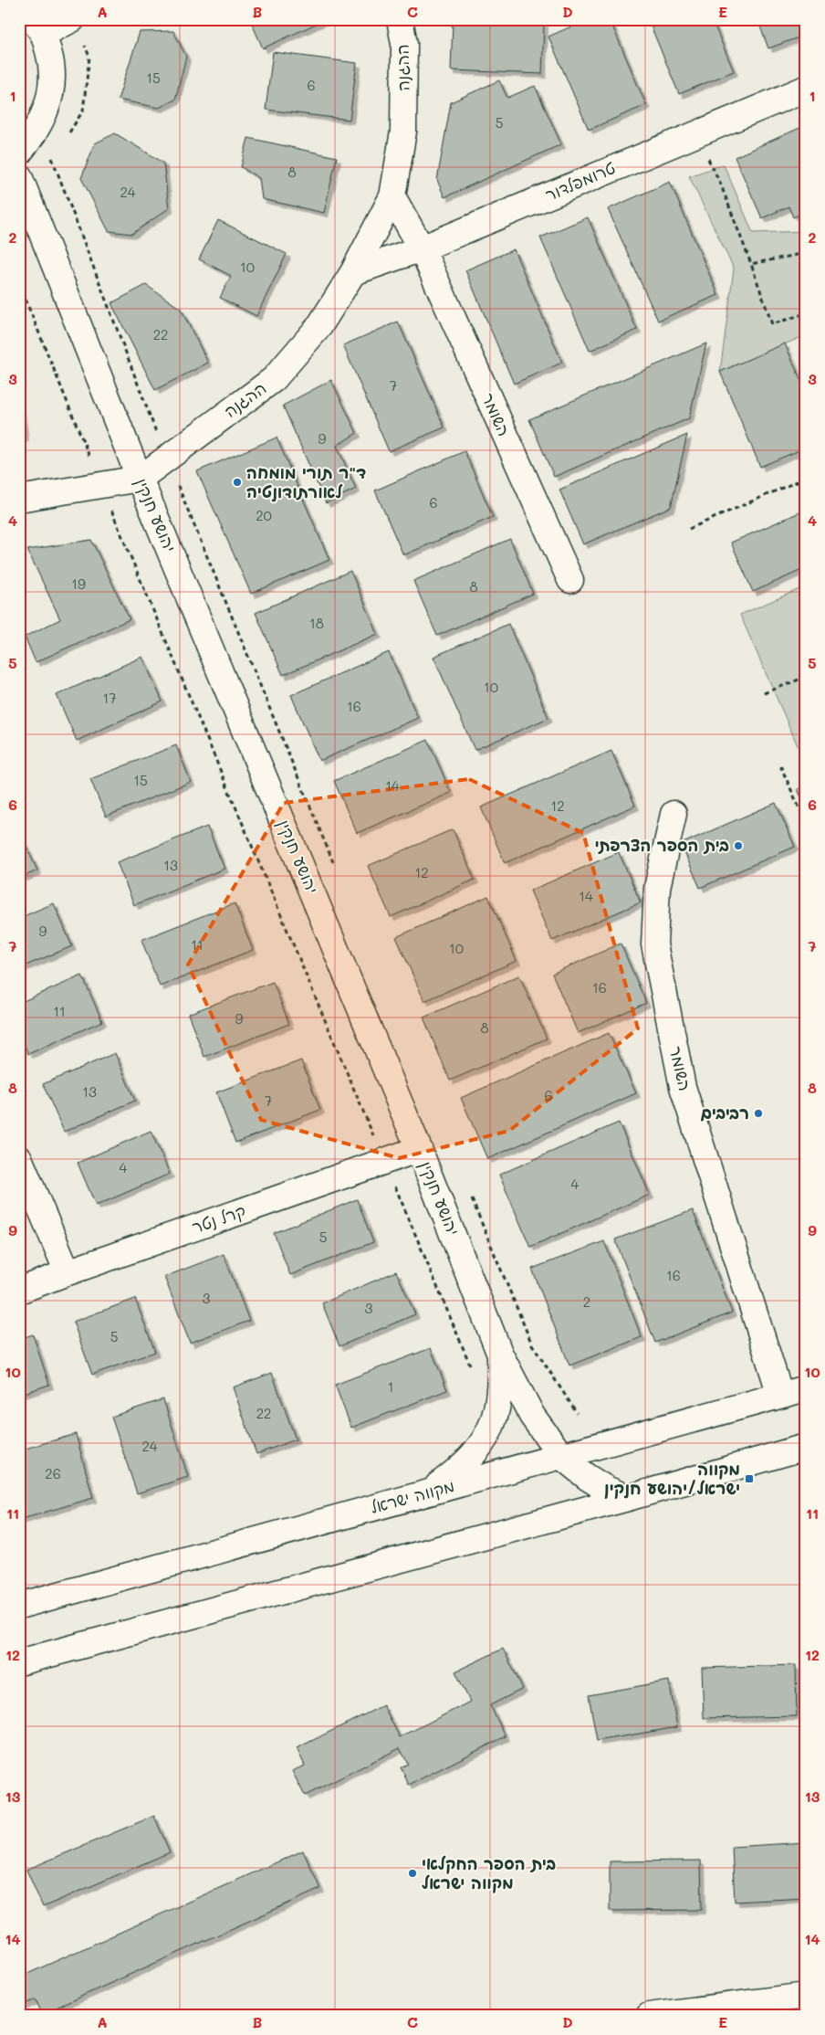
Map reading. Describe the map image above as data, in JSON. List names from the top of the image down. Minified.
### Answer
{"streets":{"street":["ההגנה","טרומפלדור","השומר","יהושע חנקין","קרל נטר","מקווה ישראל"]},"crossings":[["ההגנה","טרומפלדור"],["ההגנה","יהושע חנקין"],["טרומפלדור","השומר"],["השומר","מקווה ישראל"],["יהושע חנקין","קרל נטר"],["יהושע חנקין","מקווה ישראל"]],"places":{"other":["ד\"ר תורי מומחה לאורתודונטיה","בית הספר הצרפתי","רביבים","בית הספר החקלאי מקווה ישראל"],"transit":["מקווה ישראל/יהושע חנקין"]},"house_numbers":["15","6","5","8","24","10","22","7","9","6","20","19","8","18","10","17","16","15","14","12","13","12","14","9","11","10","16","11","9","8","13","6","7","4","4","5","16","3","2","3","5","1","22","24","26"],"grid":{"columns":["A","B","C","D","E"],"rows":["1","2","3","4","5","6","7","8","9","10","11","12","13","14"]}}
